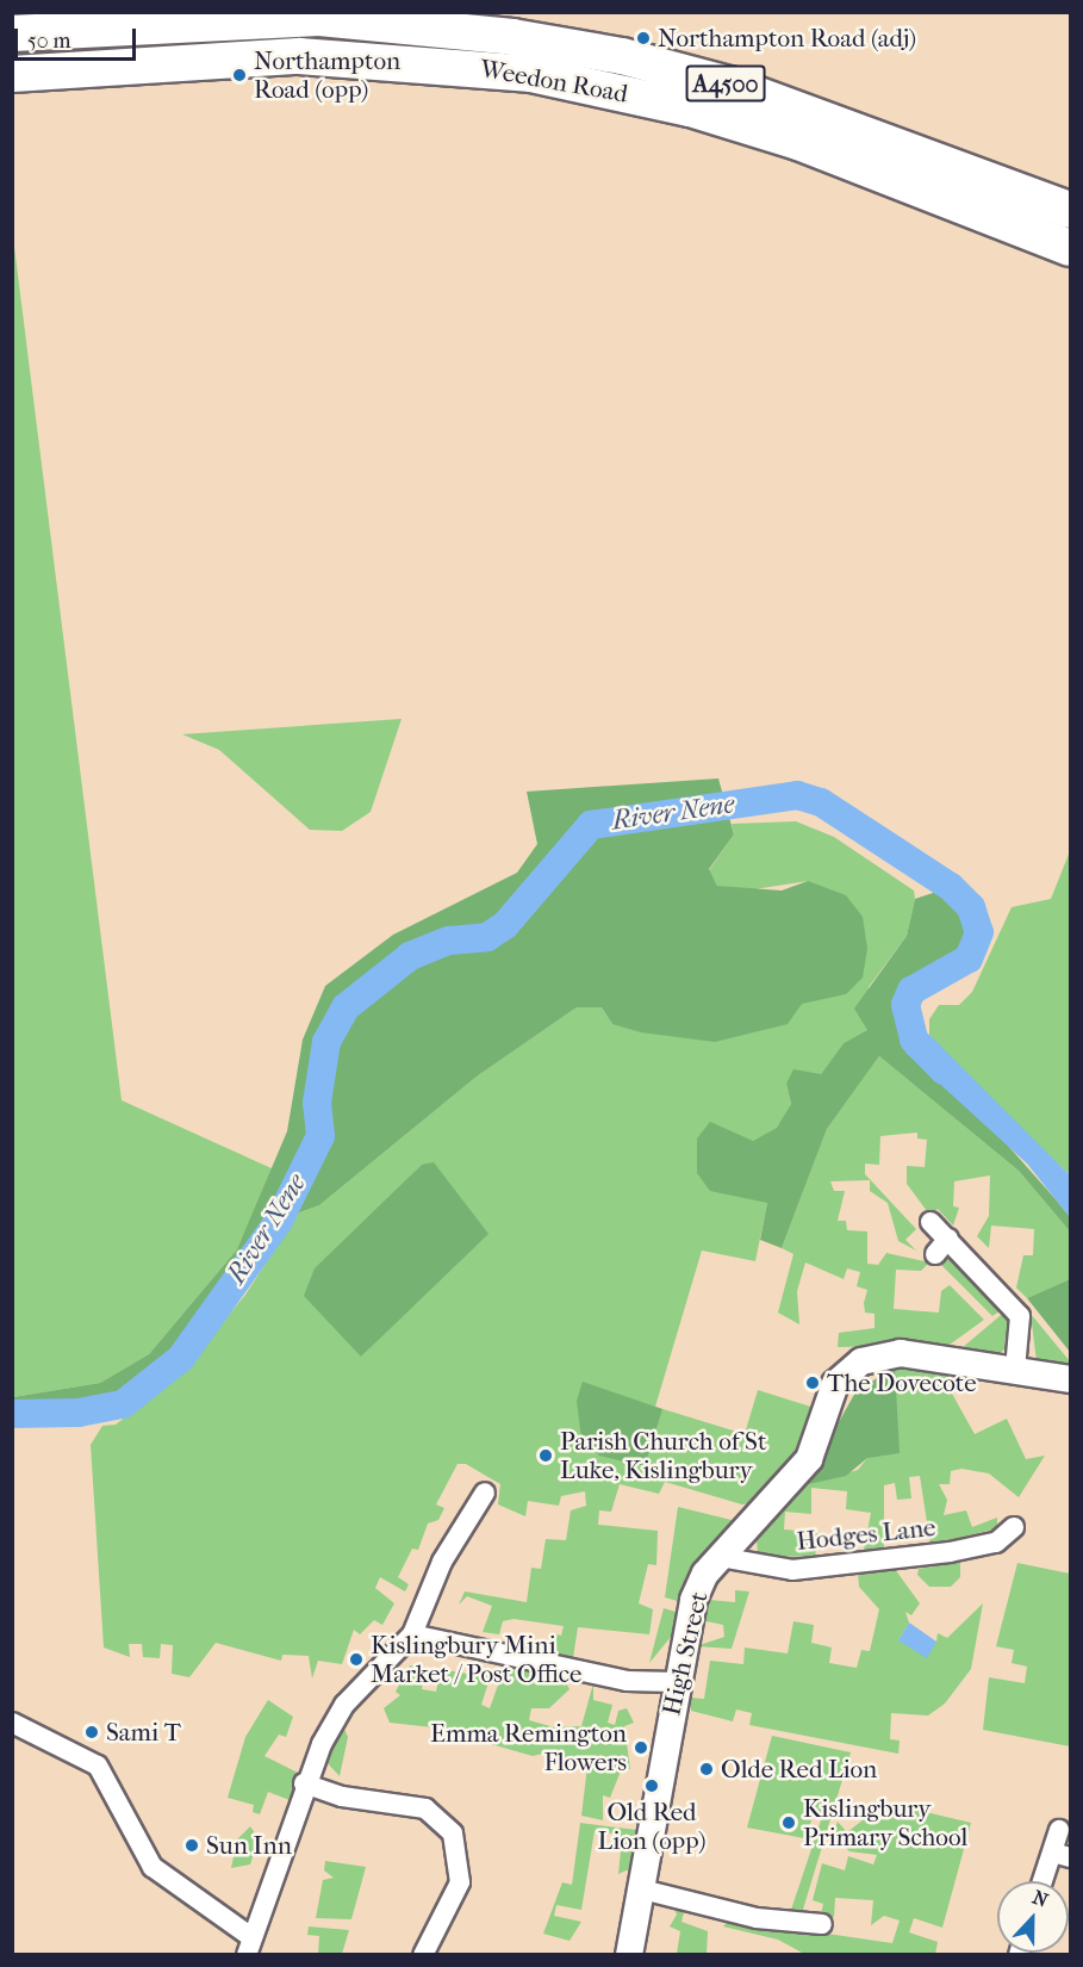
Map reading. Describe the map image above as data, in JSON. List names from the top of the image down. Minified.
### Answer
{"streets":{"highway":["Weedon Road","A4500"],"street":["Hodges Lane","High Street"]},"crossings":[["Hodges Lane","High Street"]],"water":["River Nene"],"places":["Northampton Road (adj)","Northampton Road (opp)","The Dovecote","Parish Church of St Luke, Kislingbury","Kislingbury Mini Market / Post Office","Sami T","Emma Remington Flowers","Olde Red Lion","Old Red Lion (opp)","Kislingbury Primary School","Sun Inn"],"scale_bar":"50 m","north":"top"}
